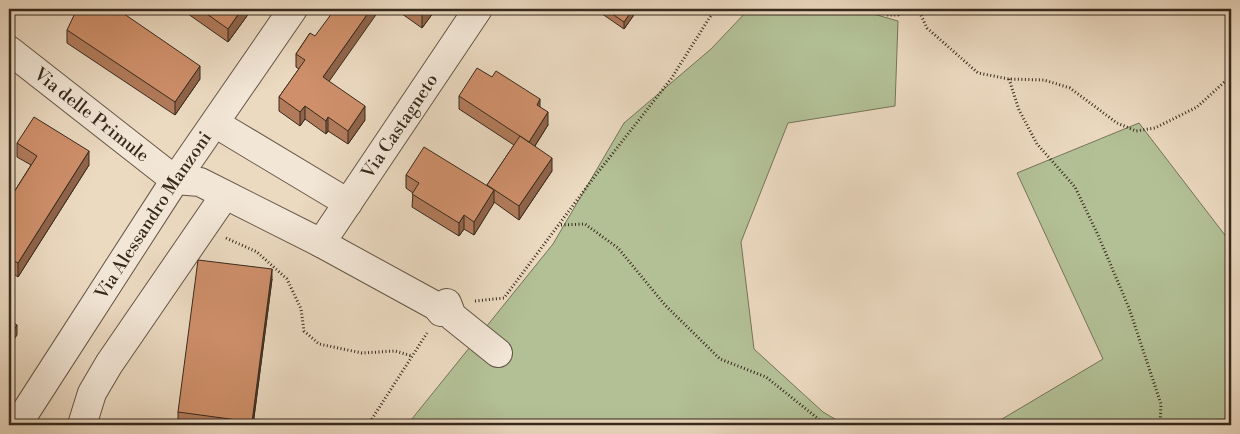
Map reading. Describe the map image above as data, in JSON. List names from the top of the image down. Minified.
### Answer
{"streets":{"street":["Via delle Primule","Via Castagneto","Via Alessandro Manzoni"]},"crossings":[["Via delle Primule","Via Alessandro Manzoni"]]}
